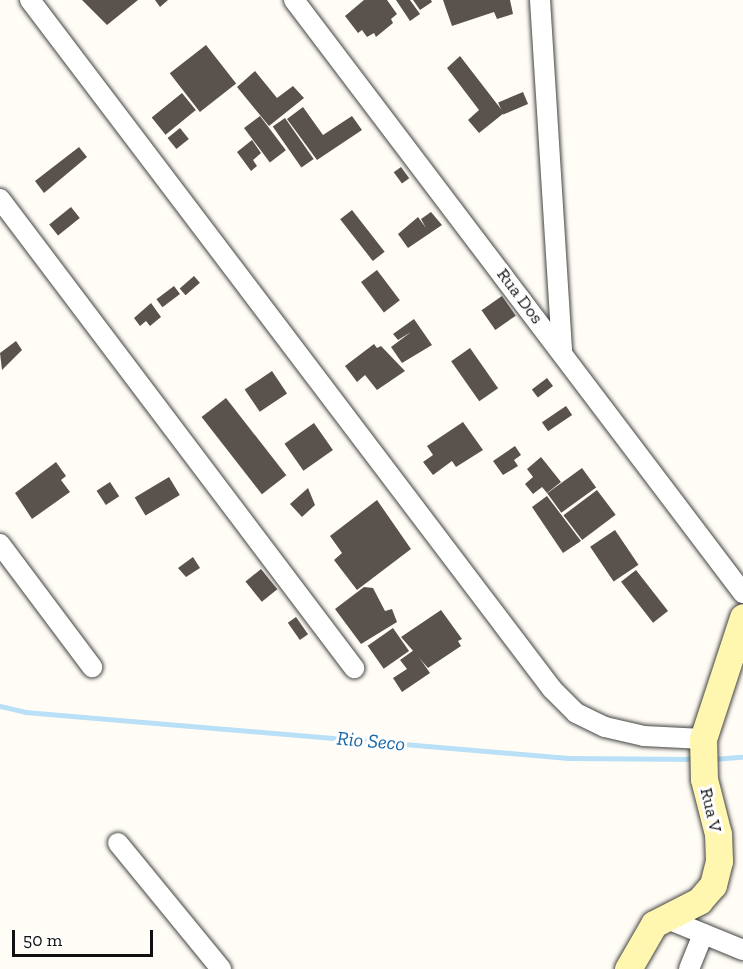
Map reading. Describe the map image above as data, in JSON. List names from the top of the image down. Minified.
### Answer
{"streets":{"street":["Rua Dos","Rua V"]},"water":["Rio Seco"],"scale_bar":"50 m"}
